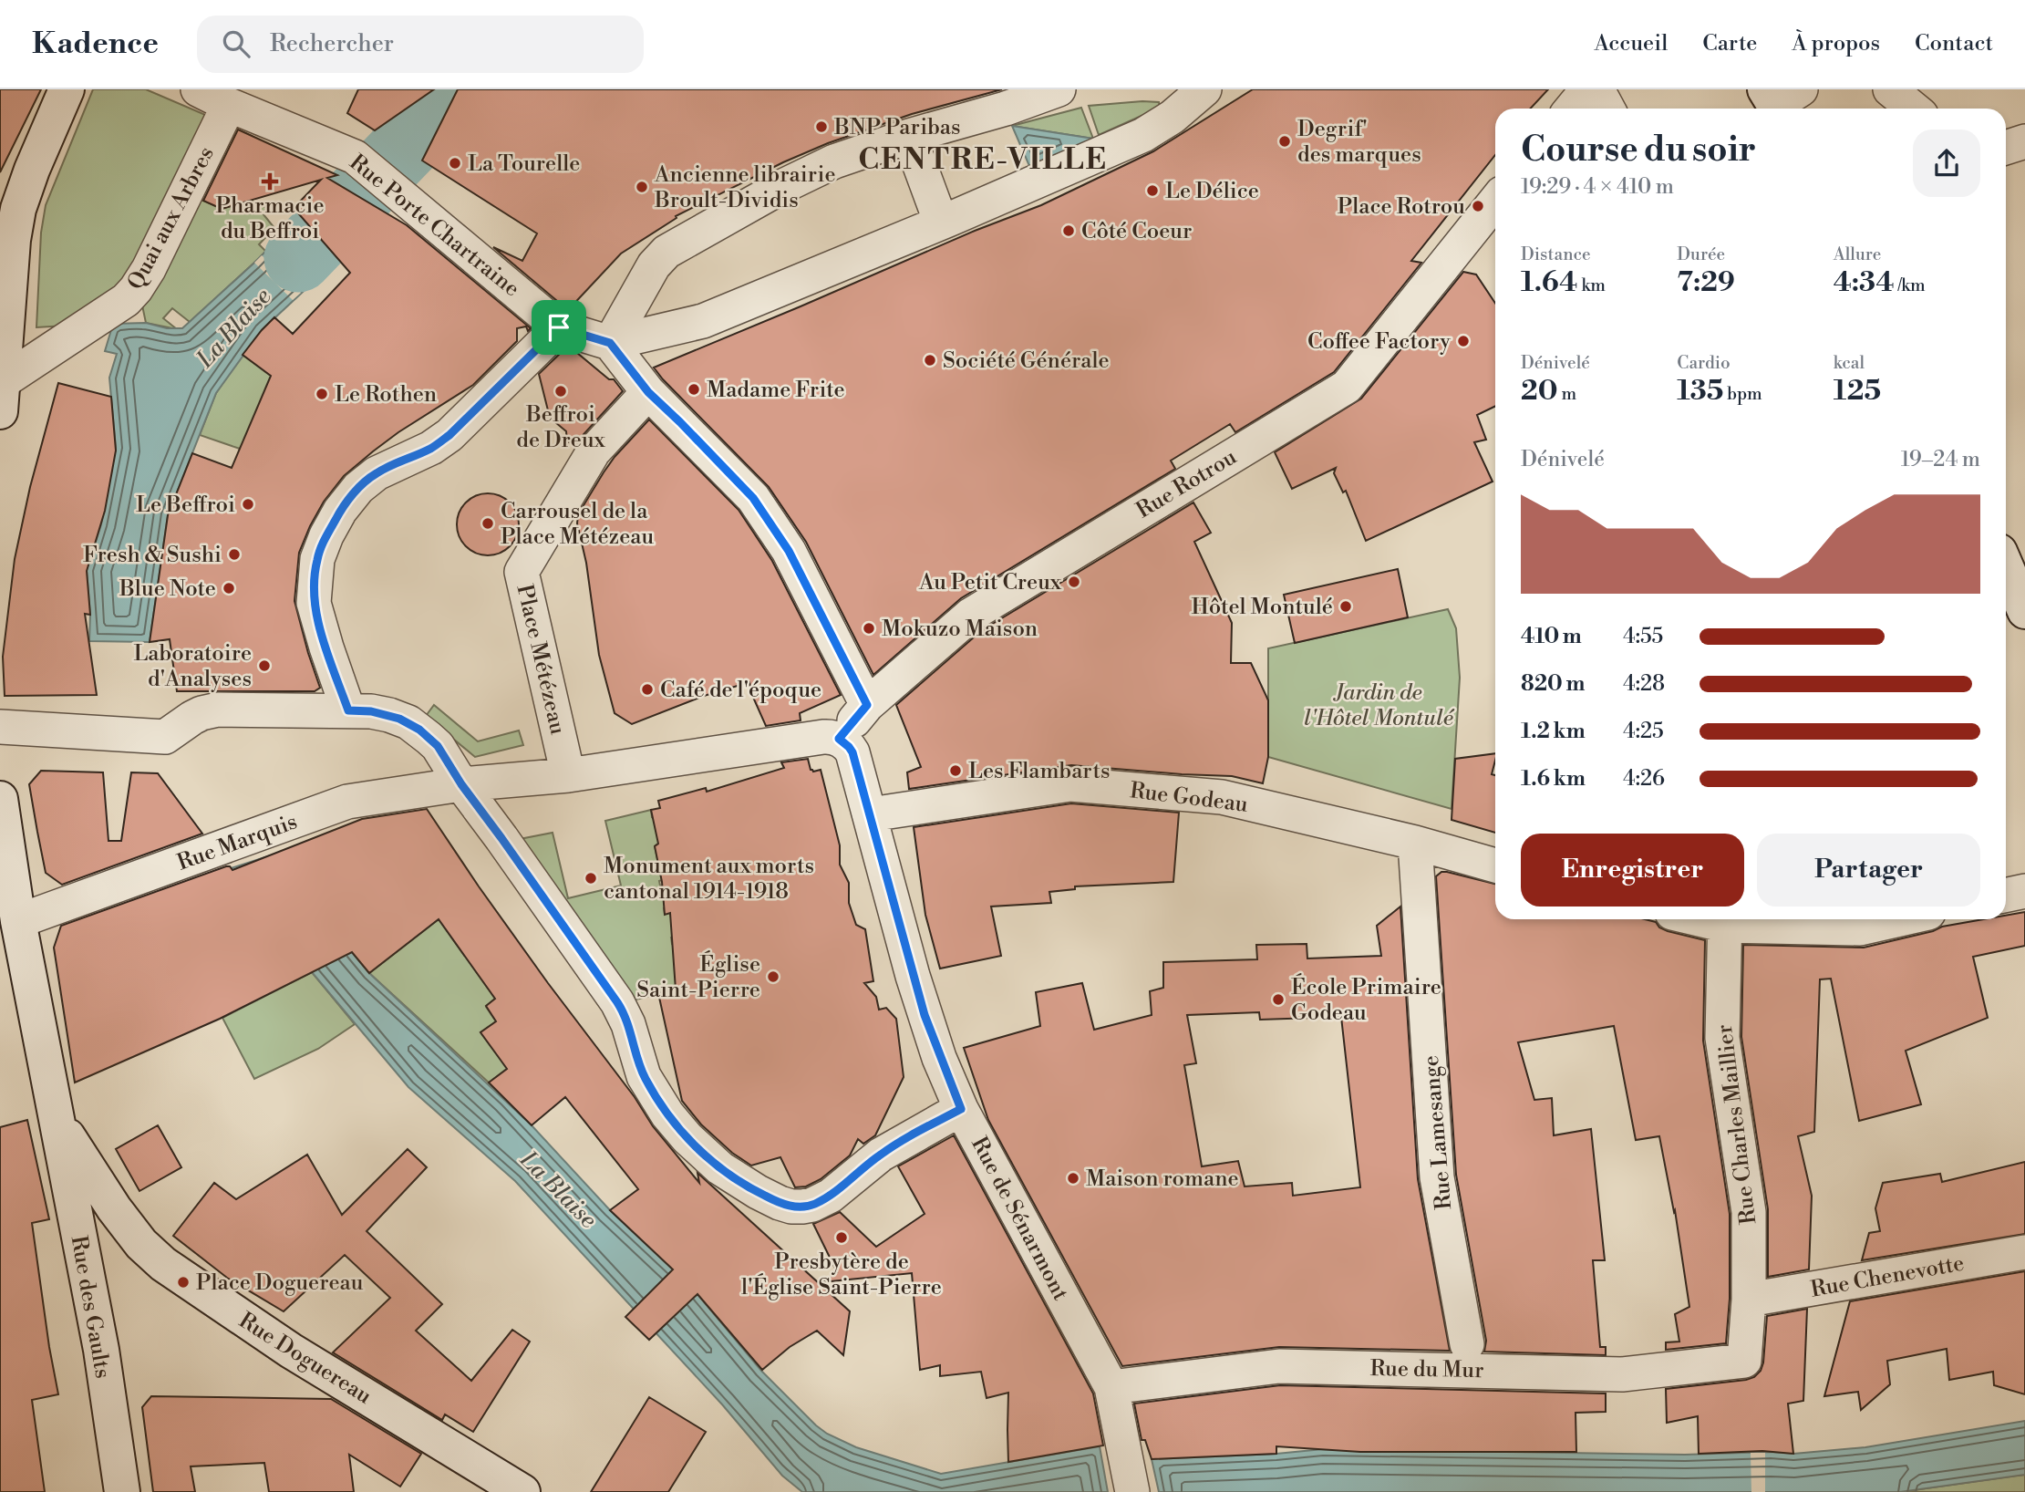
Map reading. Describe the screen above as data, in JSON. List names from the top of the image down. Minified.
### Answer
{"streets":{"street":["Quai aux Arbres","Rue Porte Chartraine","Rue Rotrou","Place Métézeau","Rue Godeau","Rue Marquis","Rue Charles Maillier","Rue Lamesange","Rue de Sénarmont","Rue Chenevotte","Rue des Gaults","Rue Doguereau","Rue du Mur"]},"crossings":[["Quai aux Arbres","Rue Porte Chartraine"],["Rue Rotrou","Rue de Sénarmont"],["Rue Godeau","Rue Lamesange"],["Rue Godeau","Rue de Sénarmont"],["Rue Marquis","Rue Doguereau"],["Rue Charles Maillier","Rue Chenevotte"],["Rue Charles Maillier","Rue du Mur"],["Rue de Sénarmont","Rue du Mur"],["Rue des Gaults","Rue Doguereau"]],"districts":["CENTRE-VILLE"],"water":["La Blaise"],"parks":["Jardin de l'Hôtel Montulé"],"places":{"other":["BNP Paribas","Degrif' des marques","La Tourelle","Ancienne librairie Broult-Dividis","Le Délice","Place Rotrou","Côté Coeur","Coffee Factory","Société Générale","Madame Frite","Beffroi de Dreux","Le Rothen","Le Beffroi","Carrousel de la Place Métézeau","Fresh & Sushi","Au Petit Creux","Blue Note","Hôtel Montulé","Mokuzo Maison","Laboratoire d'Analyses","Café de l'époque","Les Flambarts","Monument aux morts cantonal 1914-1918","Église Saint-Pierre","École Primaire Godeau","Maison romane","Presbytère de l'Église Saint-Pierre","Place Doguereau"],"health":["Pharmacie du Beffroi"]},"page":{"header":"Kadence","search":"Rechercher","nav":["Accueil","Carte","À propos","Contact"],"heading":["Course du soir","19:29 · 4 × 410 m"],"stats":[["Distance","1.64 km"],["Durée","7:29"],["Allure","4:34 /km"],["Dénivelé","20 m"],["Cardio","135 bpm"],["kcal","125"]],"chart":["Dénivelé","19–24 m"],"list":[{"name":"410 m","note":"4:55"},{"name":"820 m","note":"4:28"},{"name":"1.2 km","note":"4:25"},{"name":"1.6 km","note":"4:26"}],"buttons":["Enregistrer","Partager"]}}
